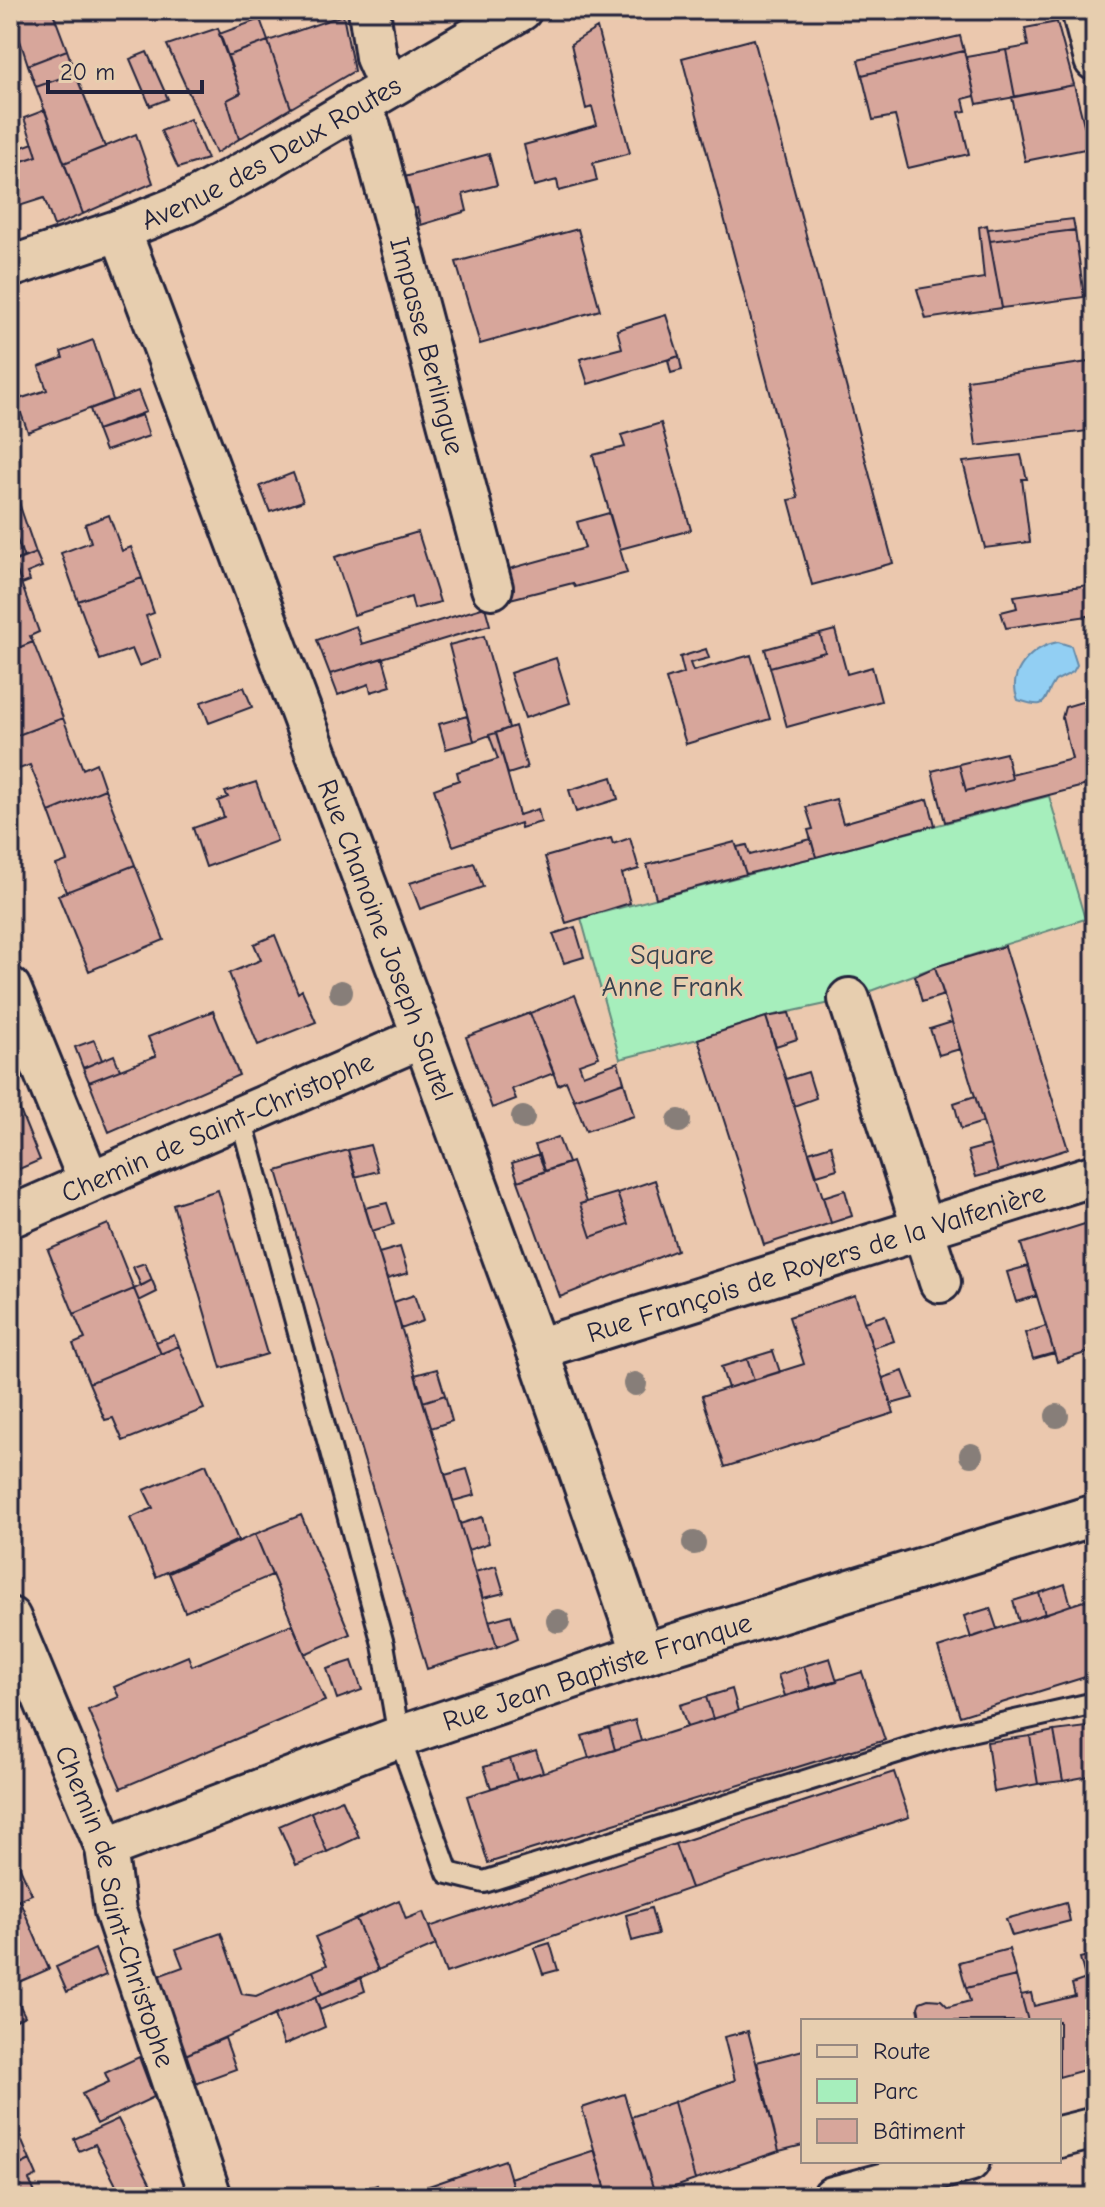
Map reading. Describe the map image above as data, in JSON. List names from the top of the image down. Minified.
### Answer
{"streets":{"street":["Avenue des Deux Routes","Impasse Berlingue","Rue Chanoine Joseph Sautel","Chemin de Saint-Christophe","Rue François de Royers de la Valfenière","Rue Jean Baptiste Franque"]},"crossings":[["Avenue des Deux Routes","Impasse Berlingue"],["Avenue des Deux Routes","Rue Chanoine Joseph Sautel"],["Rue Chanoine Joseph Sautel","Chemin de Saint-Christophe"],["Rue Chanoine Joseph Sautel","Rue François de Royers de la Valfenière"],["Rue Chanoine Joseph Sautel","Rue Jean Baptiste Franque"],["Chemin de Saint-Christophe","Rue Jean Baptiste Franque"]],"parks":["Square Anne Frank"],"legend":["Route","Parc","Bâtiment"],"scale_bar":"20 m"}
